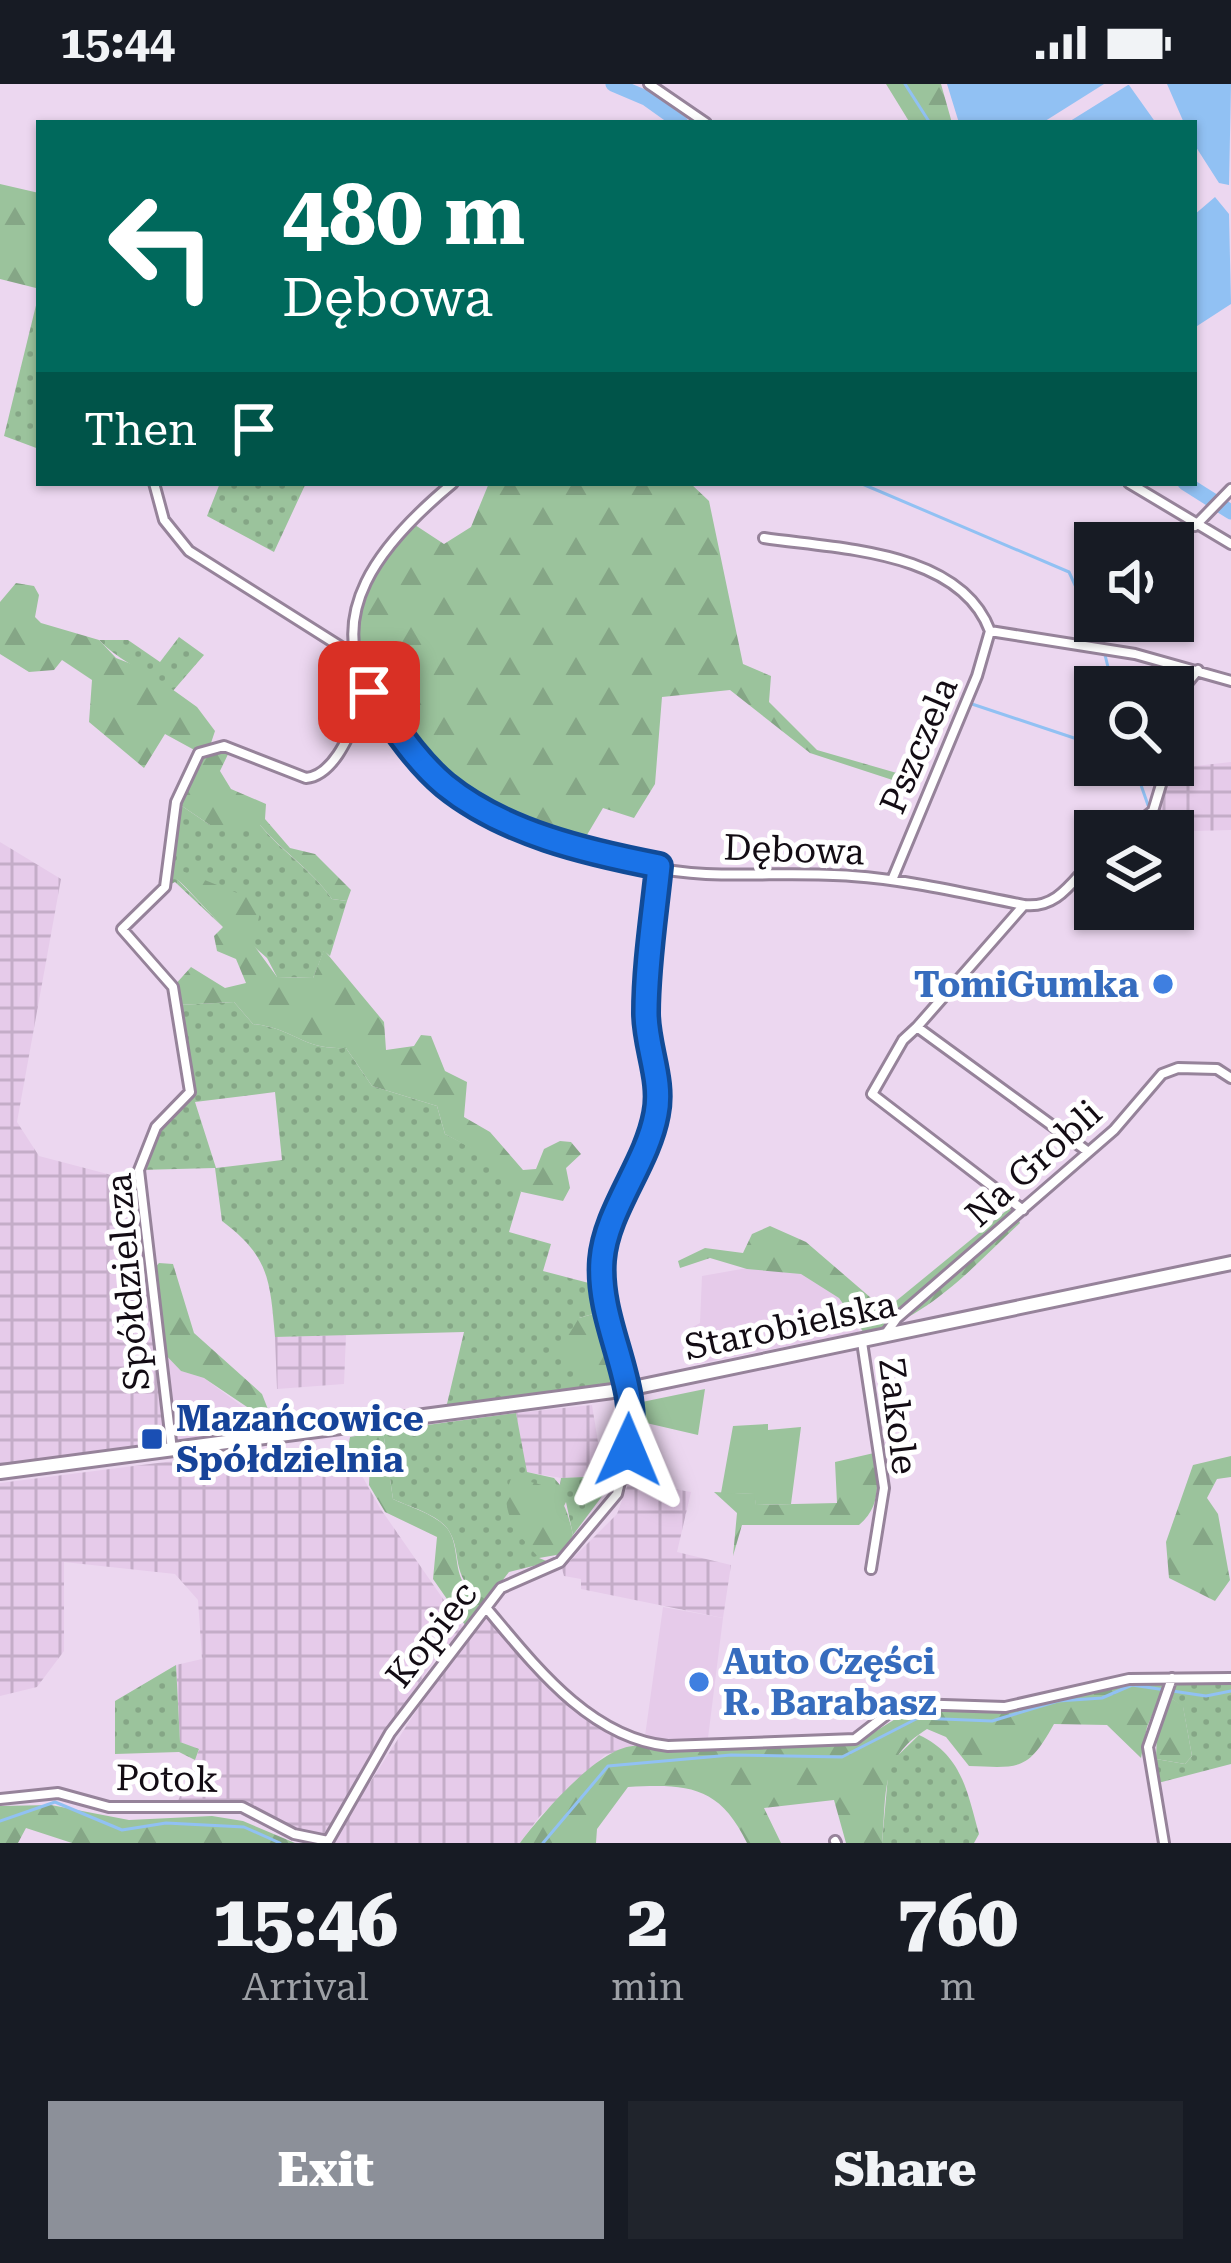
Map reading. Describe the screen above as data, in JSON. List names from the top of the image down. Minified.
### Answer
{"streets":{"street":["Pszczela","Dębowa","Na Grobli","Spółdzielcza","Starobielska","Zakole","Kopiec","Potok"]},"crossings":[["Pszczela","Dębowa"],["Dębowa","Spółdzielcza"],["Dębowa","Kopiec"],["Na Grobli","Starobielska"],["Spółdzielcza","Starobielska"],["Starobielska","Zakole"],["Starobielska","Kopiec"],["Kopiec","Potok"]],"places":{"other":["TomiGumka","Auto Części R. Barabasz"],"transit":["Mazańcowice Spółdzielnia"]},"page":{"status":"15:44","turn":["480 m","Dębowa"],"then":"Then","eta":["15:46","Arrival","2","min","760","m"],"buttons":["Exit","Share"]}}
